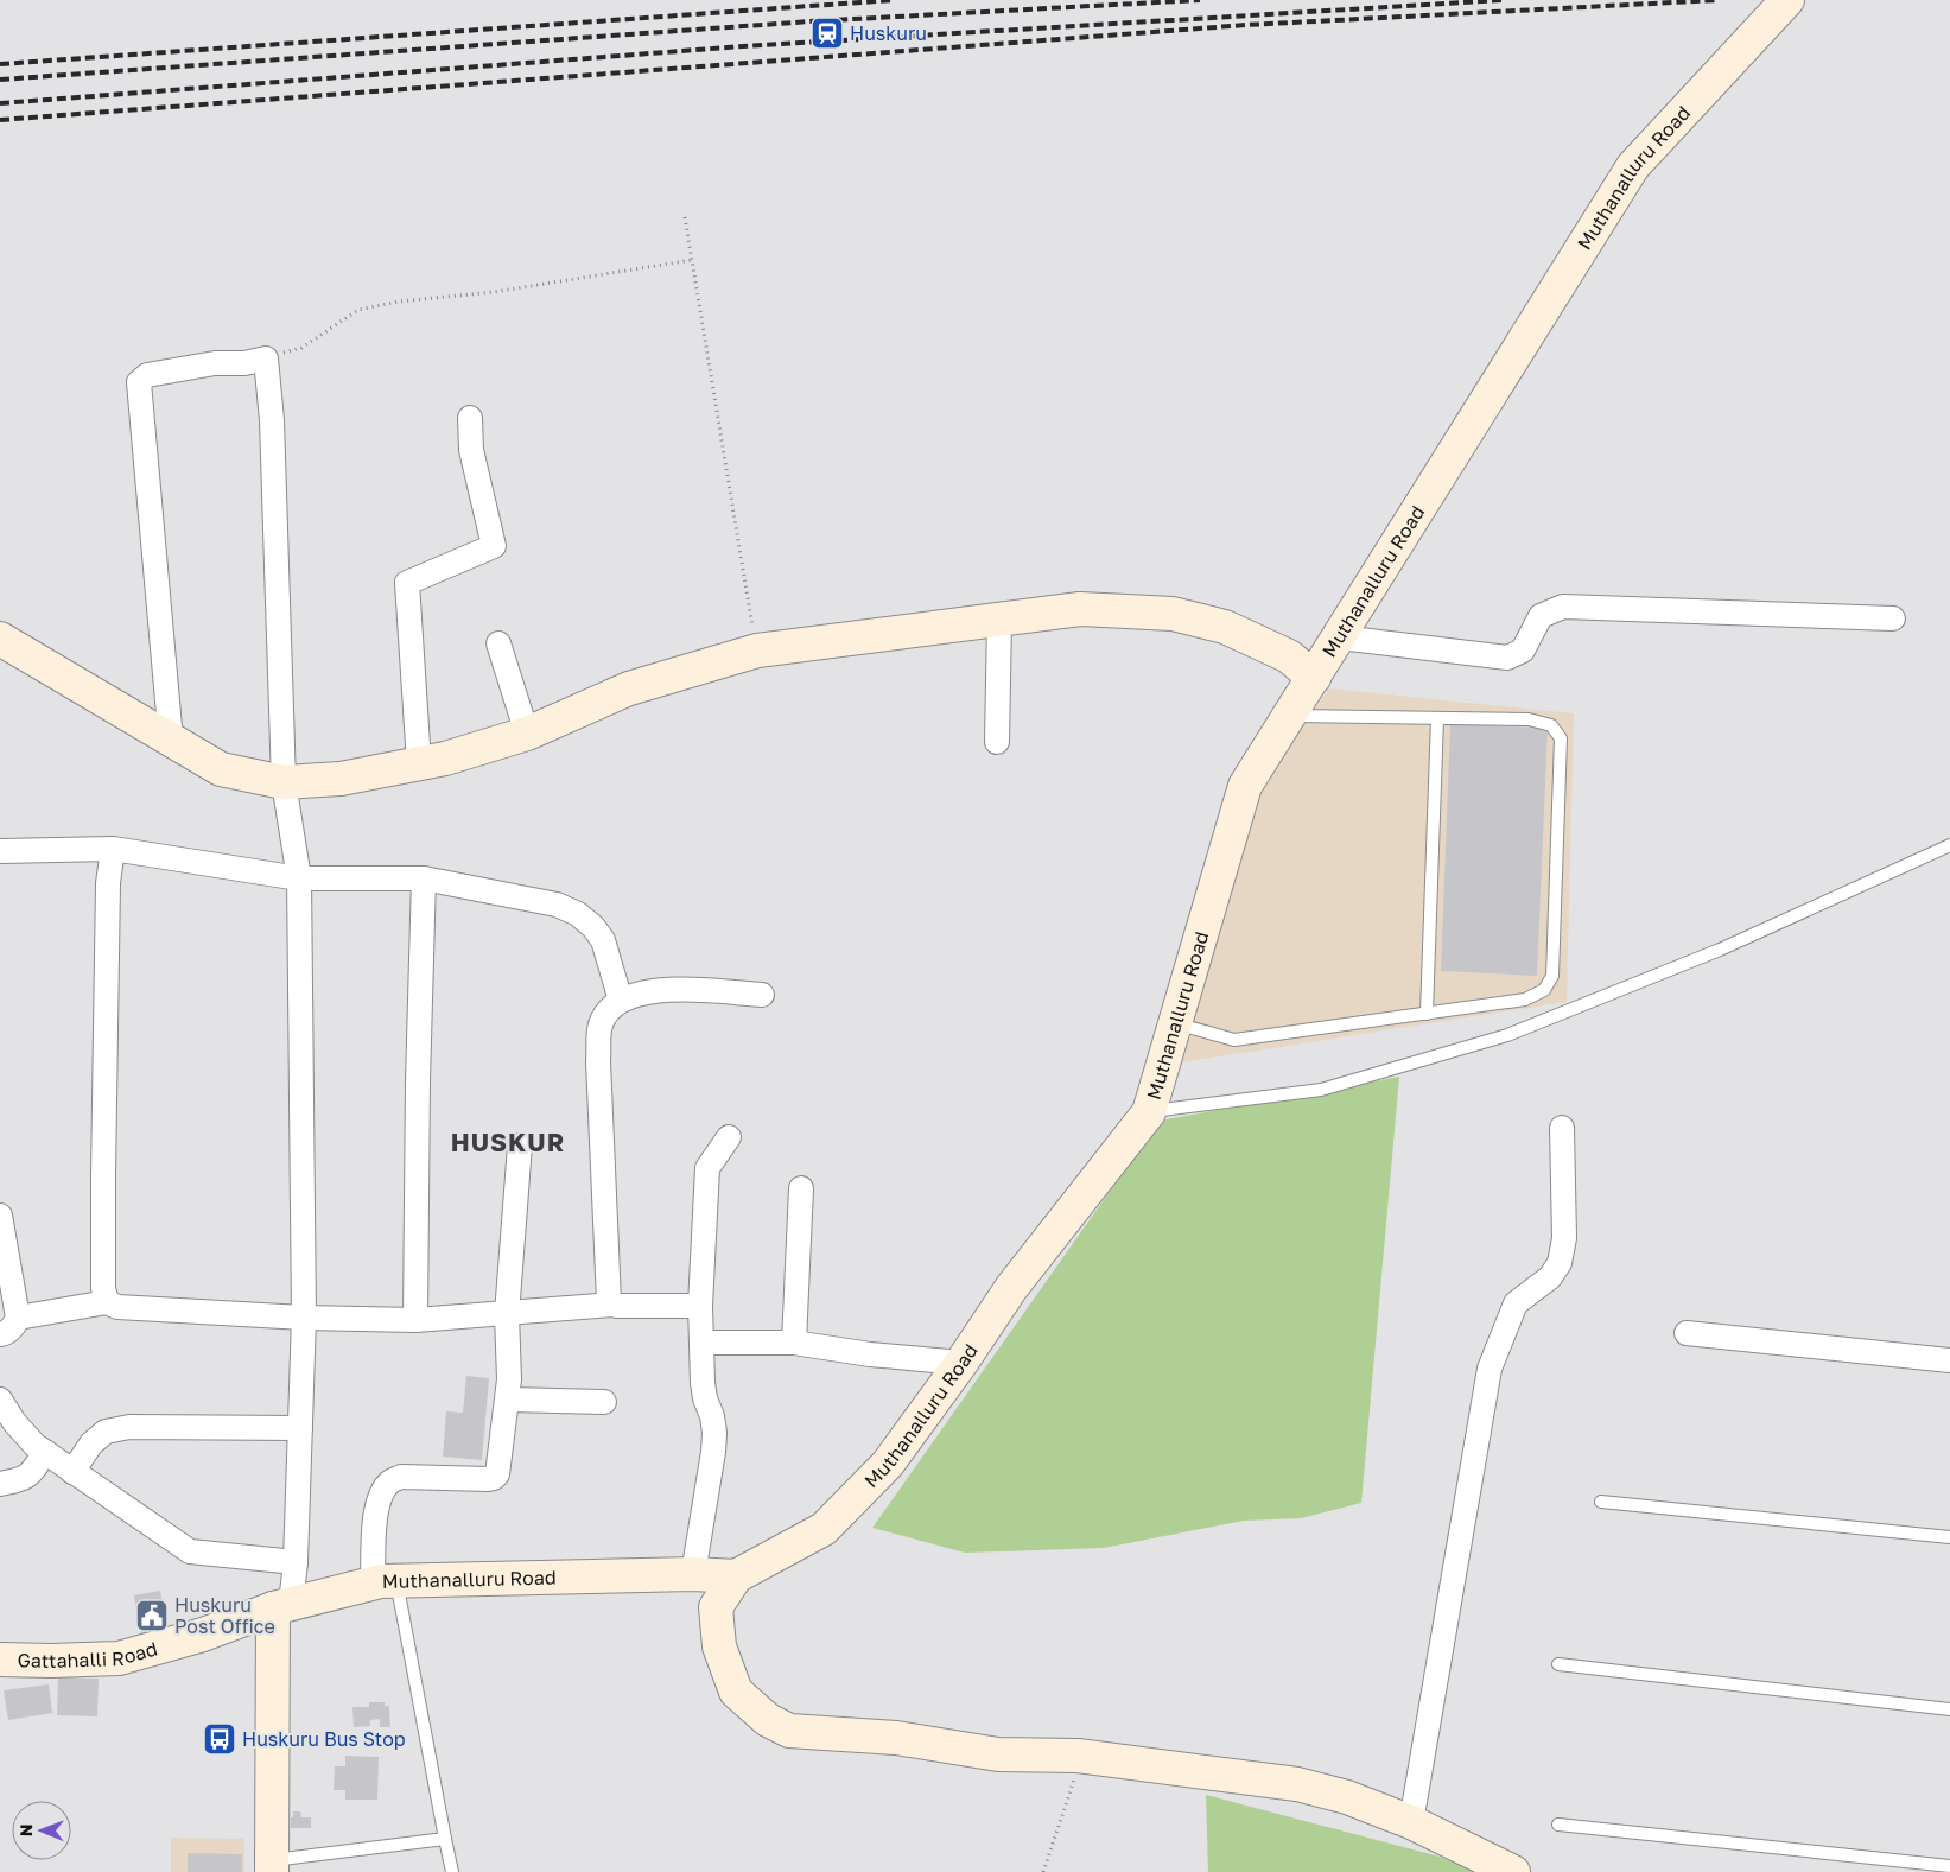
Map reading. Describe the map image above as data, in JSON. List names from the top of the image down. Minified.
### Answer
{"streets":{"street":["Muthanalluru Road","Gattahalli Road"]},"crossings":[["Muthanalluru Road","Gattahalli Road"]],"districts":["HUSKUR"],"places":{"station":["Huskuru"],"public building":["Huskuru Post Office"],"bus stop":["Huskuru Bus Stop"]},"north":"left"}
